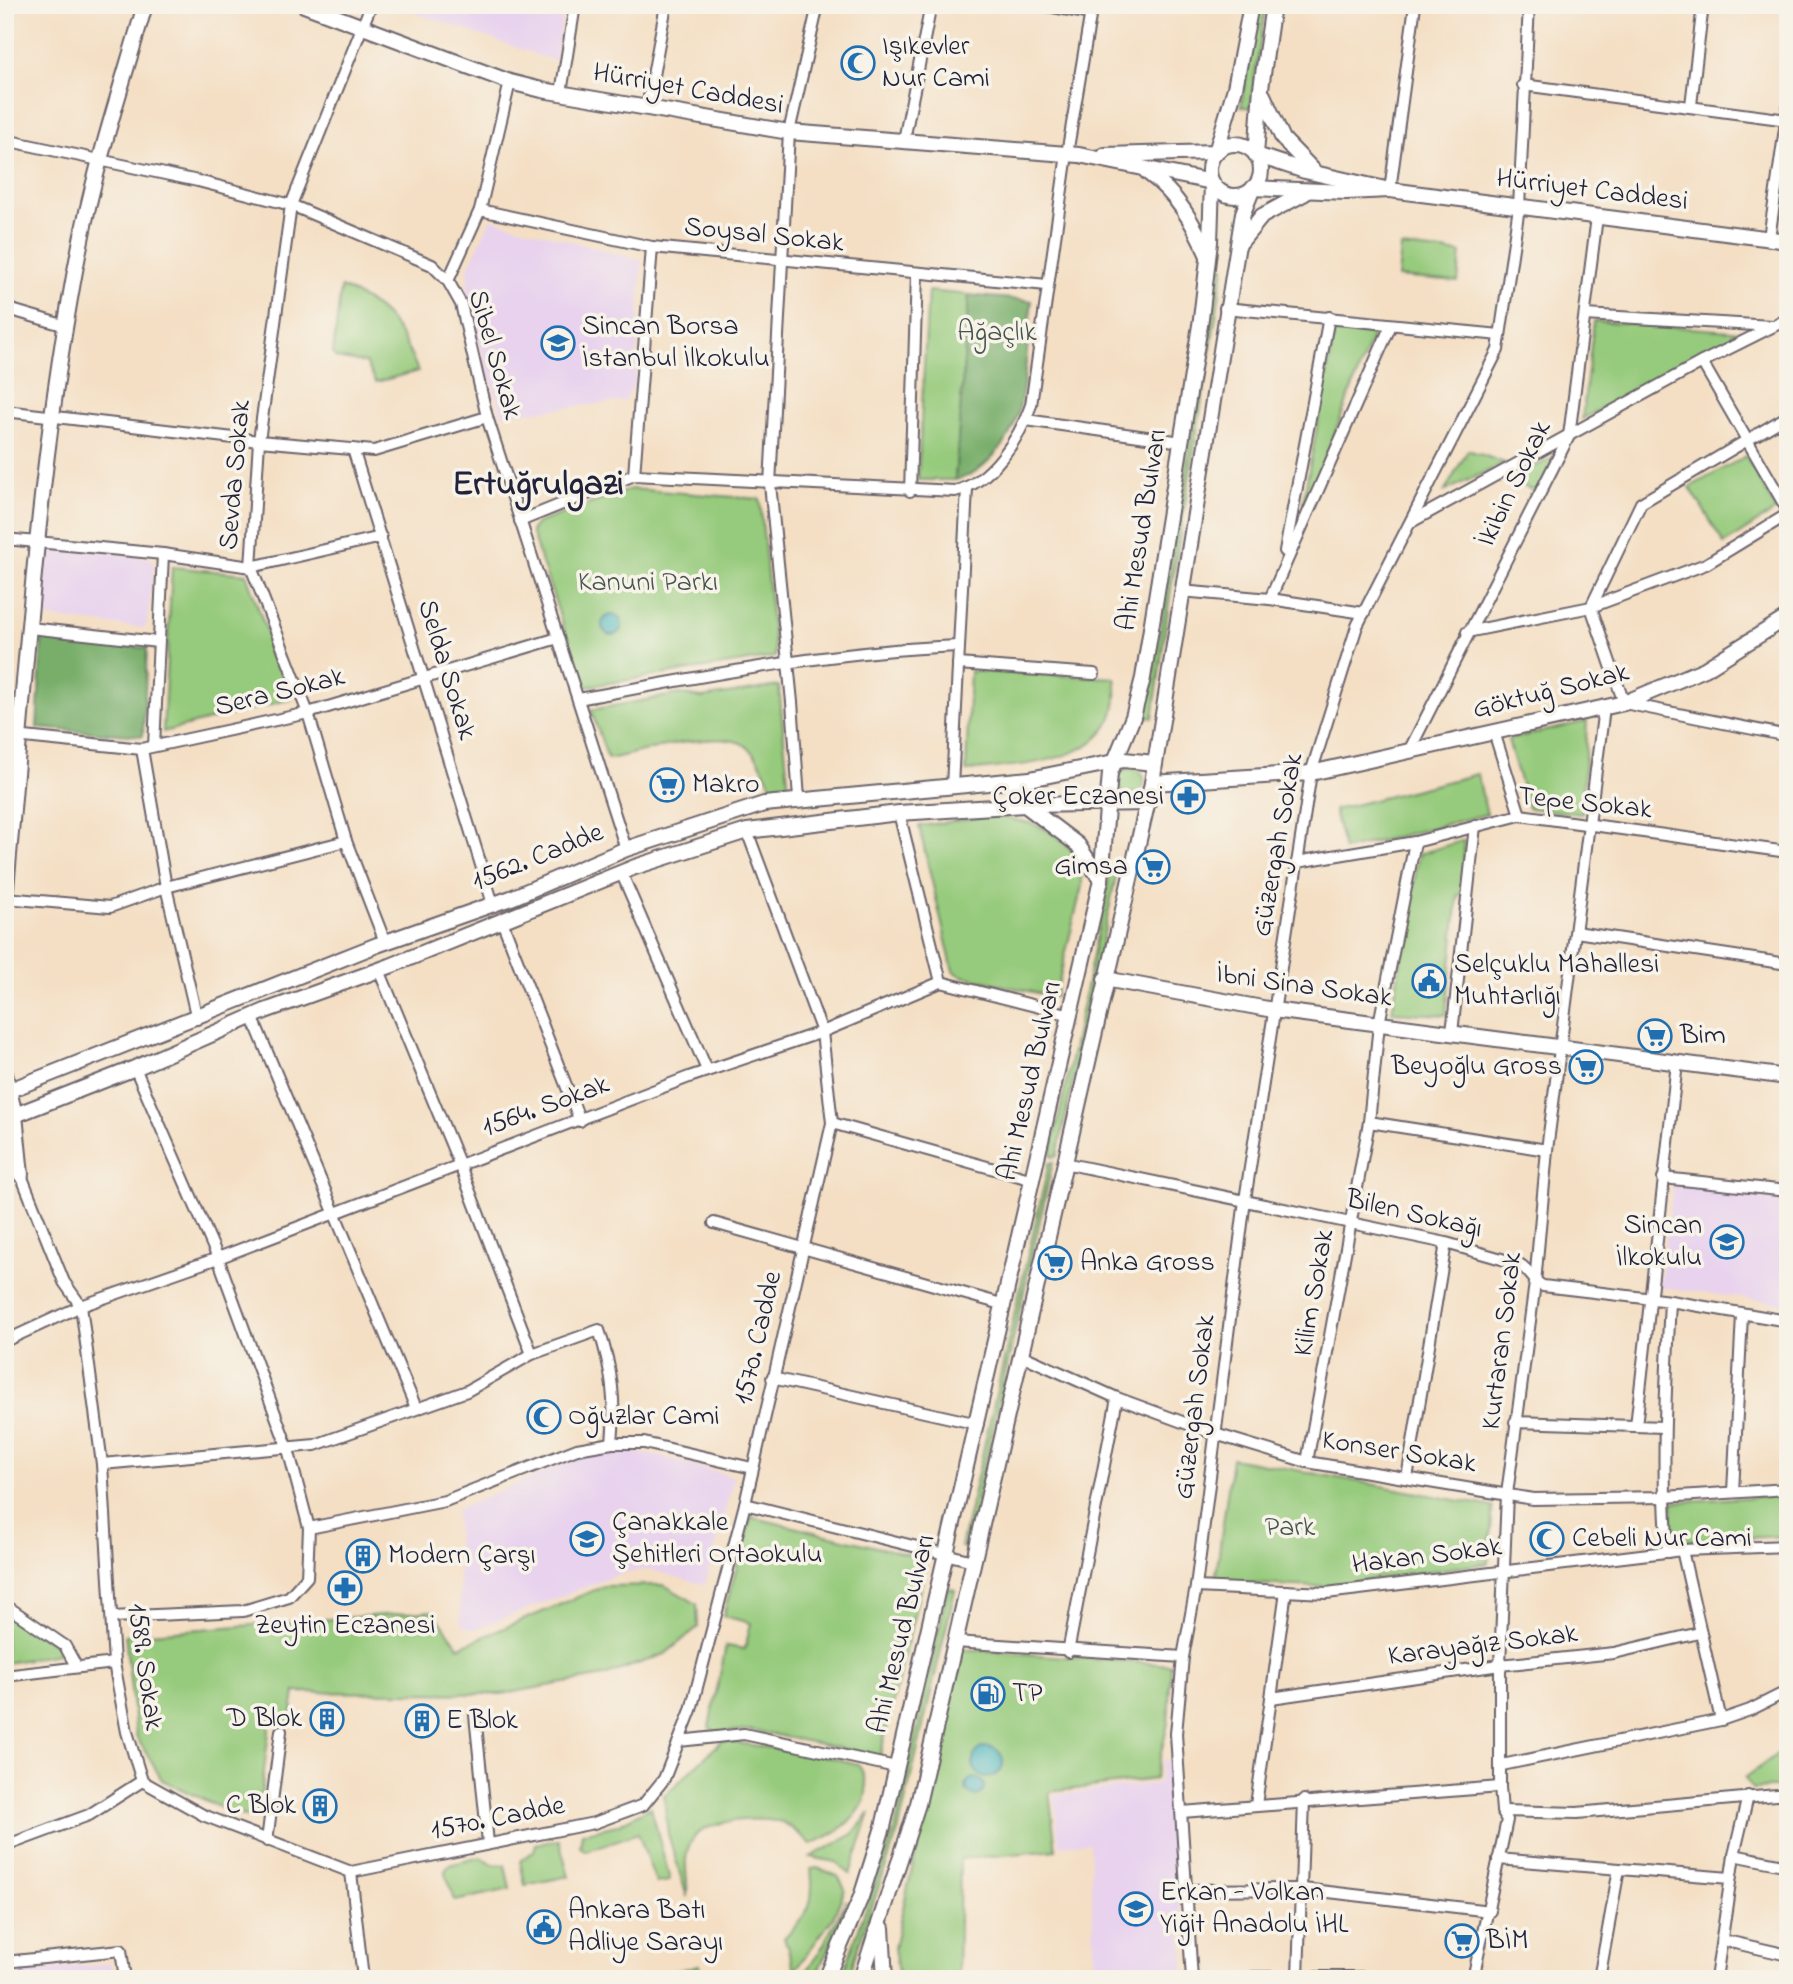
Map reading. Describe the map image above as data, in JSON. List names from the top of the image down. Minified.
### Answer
{"streets":{"main road":["Hürriyet Caddesi","Ahi Mesud Bulvarı","Göktuğ Sokak","1562. Cadde","İbni Sina Sokak"],"street":["Soysal Sokak","Sibel Sokak","Sevda Sokak","İkibin Sokak","Selda Sokak","Sera Sokak","Tepe Sokak","Güzergah Sokak","1564. Sokak","Bilen Sokağı","Kilim Sokak","1570. Cadde","Kurtaran Sokak","Konser Sokak","Hakan Sokak","Karayağız Sokak","1589. Sokak"]},"crossings":[["Hürriyet Caddesi","Sevda Sokak"],["Hürriyet Caddesi","İkibin Sokak"],["Hürriyet Caddesi","Güzergah Sokak"],["Sibel Sokak","Sevda Sokak"],["Sibel Sokak","Sera Sokak"],["Sibel Sokak","1562. Cadde"],["Sevda Sokak","Sera Sokak"],["Sevda Sokak","1562. Cadde"],["İkibin Sokak","Göktuğ Sokak"],["Ahi Mesud Bulvarı","Göktuğ Sokak"],["Ahi Mesud Bulvarı","1562. Cadde"],["Ahi Mesud Bulvarı","İbni Sina Sokak"],["Ahi Mesud Bulvarı","Bilen Sokağı"],["Ahi Mesud Bulvarı","Konser Sokak"],["Selda Sokak","Sera Sokak"],["Selda Sokak","1562. Cadde"],["Göktuğ Sokak","Güzergah Sokak"],["Göktuğ Sokak","Kurtaran Sokak"],["Tepe Sokak","Güzergah Sokak"],["Tepe Sokak","Kilim Sokak"],["Tepe Sokak","Kurtaran Sokak"],["Güzergah Sokak","İbni Sina Sokak"],["Güzergah Sokak","Bilen Sokağı"],["Güzergah Sokak","Konser Sokak"],["Güzergah Sokak","Hakan Sokak"],["1562. Cadde","1570. Cadde"],["İbni Sina Sokak","Kilim Sokak"],["İbni Sina Sokak","Kurtaran Sokak"],["1564. Sokak","1570. Cadde"],["1564. Sokak","1589. Sokak"],["Bilen Sokağı","Kilim Sokak"],["Bilen Sokağı","Kurtaran Sokak"],["Kilim Sokak","Konser Sokak"],["Kurtaran Sokak","Konser Sokak"],["Kurtaran Sokak","Hakan Sokak"],["Kurtaran Sokak","Karayağız Sokak"]],"districts":["Ertuğrulgazi"],"parks":["Ağaçlık","Kanuni Parkı","Park"],"places":{"mosque":["Işıkevler Nur Cami","Oğuzlar Cami","Cebeli Nur Cami"],"school or university":["Sincan Borsa İstanbul İlkokulu","Sincan İlkokulu","Çanakkale Şehitleri Ortaokulu","Erkan - Volkan Yiğit Anadolu İHL"],"supermarket":["Makro","Gimsa","Bim","Beyoğlu Gross","Anka Gross","BİM"],"pharmacy":["Çoker Eczanesi","Zeytin Eczanesi"],"public building":["Selçuklu Mahallesi Muhtarlığı","Ankara Batı Adliye Sarayı"],"building":["Modern Çarşı","D Blok","E Blok","C Blok"],"fuel station":["TP"]}}
